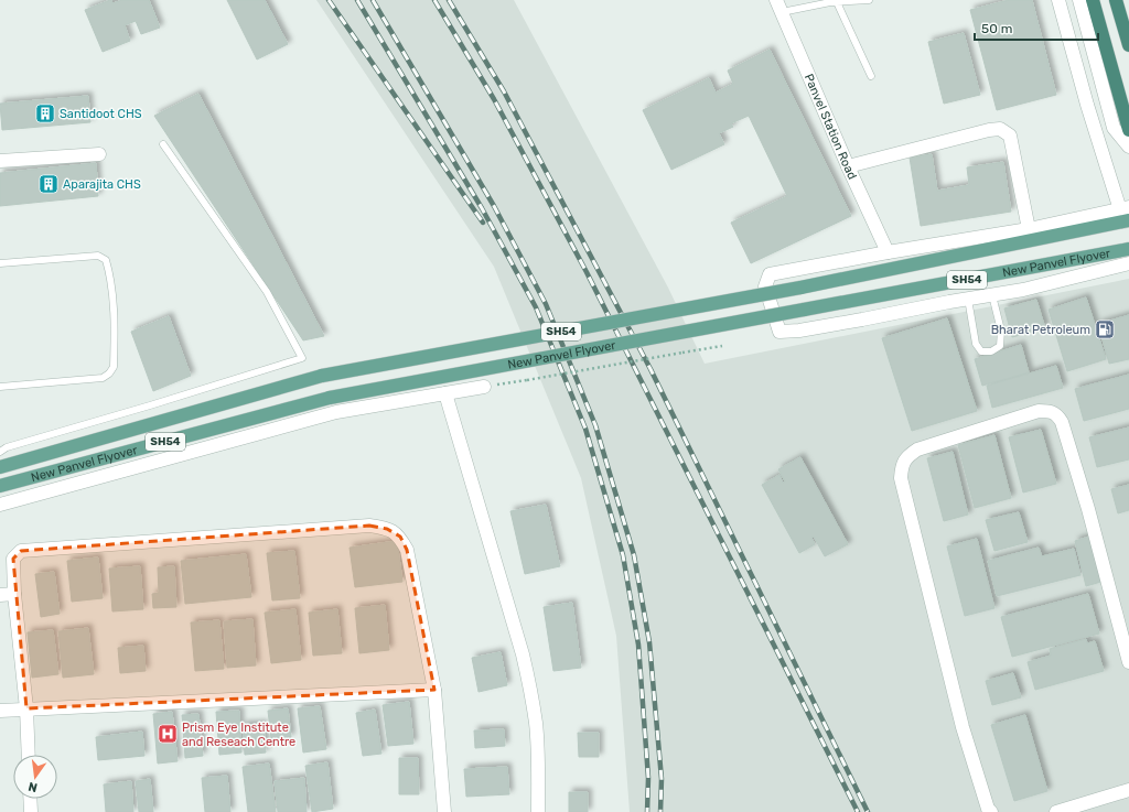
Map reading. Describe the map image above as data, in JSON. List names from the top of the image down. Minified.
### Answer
{"streets":{"main road":["New Panvel Flyover","SH54"],"street":["Panvel Station Road"]},"places":{"building":["Santidoot CHS","Aparajita CHS"],"fuel station":["Bharat Petroleum"],"hospital":["Prism Eye Institute and Reseach Centre"]},"scale_bar":"50 m","north":"bottom"}
